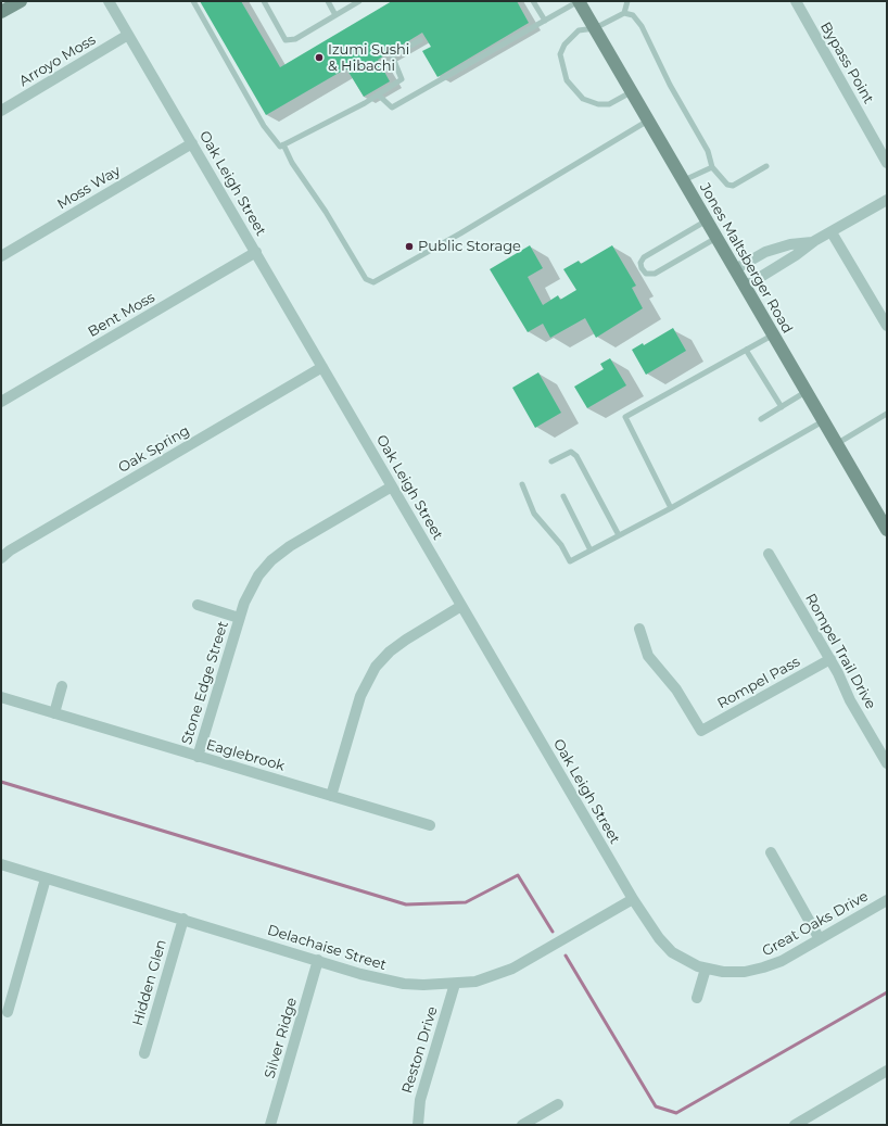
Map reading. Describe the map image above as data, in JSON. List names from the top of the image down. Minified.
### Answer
{"streets":{"main road":["Jones Maltsberger Road"],"street":["Arroyo Moss","Bypass Point","Oak Leigh Street","Moss Way","Bent Moss","Oak Spring","Rompel Trail Drive","Stone Edge Street","Rompel Pass","Eaglebrook","Great Oaks Drive","Delachaise Street","Hidden Glen","Silver Ridge","Reston Drive"]},"crossings":[["Arroyo Moss","Oak Leigh Street"],["Oak Leigh Street","Moss Way"],["Oak Leigh Street","Bent Moss"],["Oak Leigh Street","Oak Spring"],["Oak Leigh Street","Stone Edge Street"],["Oak Leigh Street","Great Oaks Drive"],["Oak Leigh Street","Delachaise Street"],["Rompel Trail Drive","Rompel Pass"],["Stone Edge Street","Eaglebrook"],["Delachaise Street","Hidden Glen"],["Delachaise Street","Silver Ridge"],["Delachaise Street","Reston Drive"]],"places":["Izumi Sushi & Hibachi","Public Storage"]}
